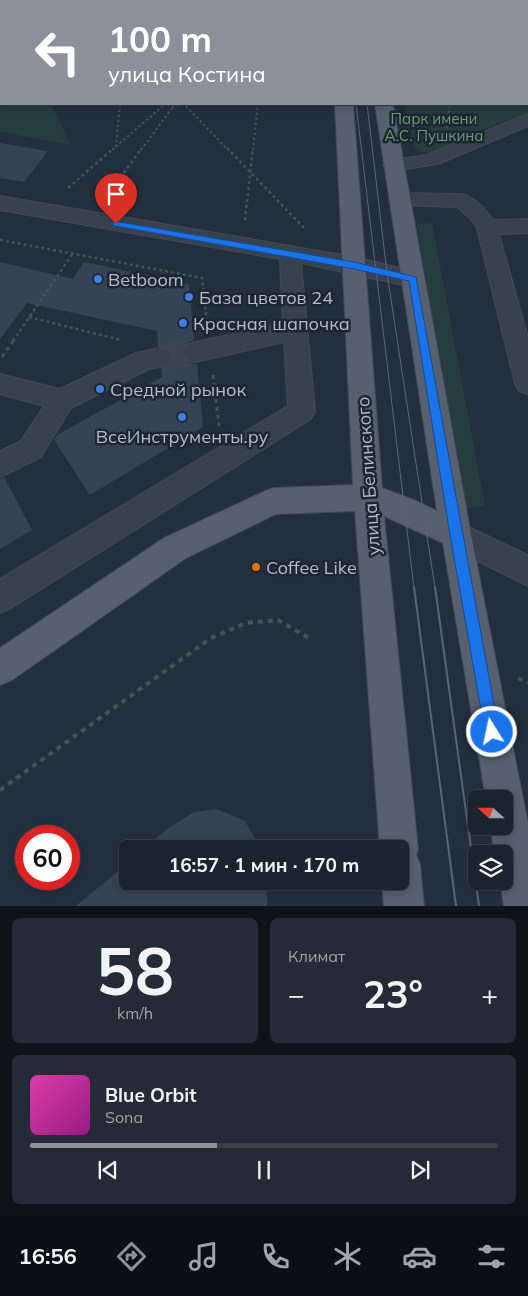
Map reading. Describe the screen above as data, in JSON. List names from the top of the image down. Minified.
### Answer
{"streets":{"main road":["улица Белинского"]},"parks":["Парк имени А.С. Пушкина"],"places":["Betboom","База цветов 24","Красная шапочка","Средной рынок","ВсеИнструменты.ру","Coffee Like"],"north":"left","page":{"turn":["100 m","улица Костина"],"limit":"60","trip":"16:57 · 1 мин · 170 m","tile":[["58","km/h"],"Климат"],"heat":["−","23°","+"],"song":["Blue Orbit","Sona"],"tabs":"16:56"}}
